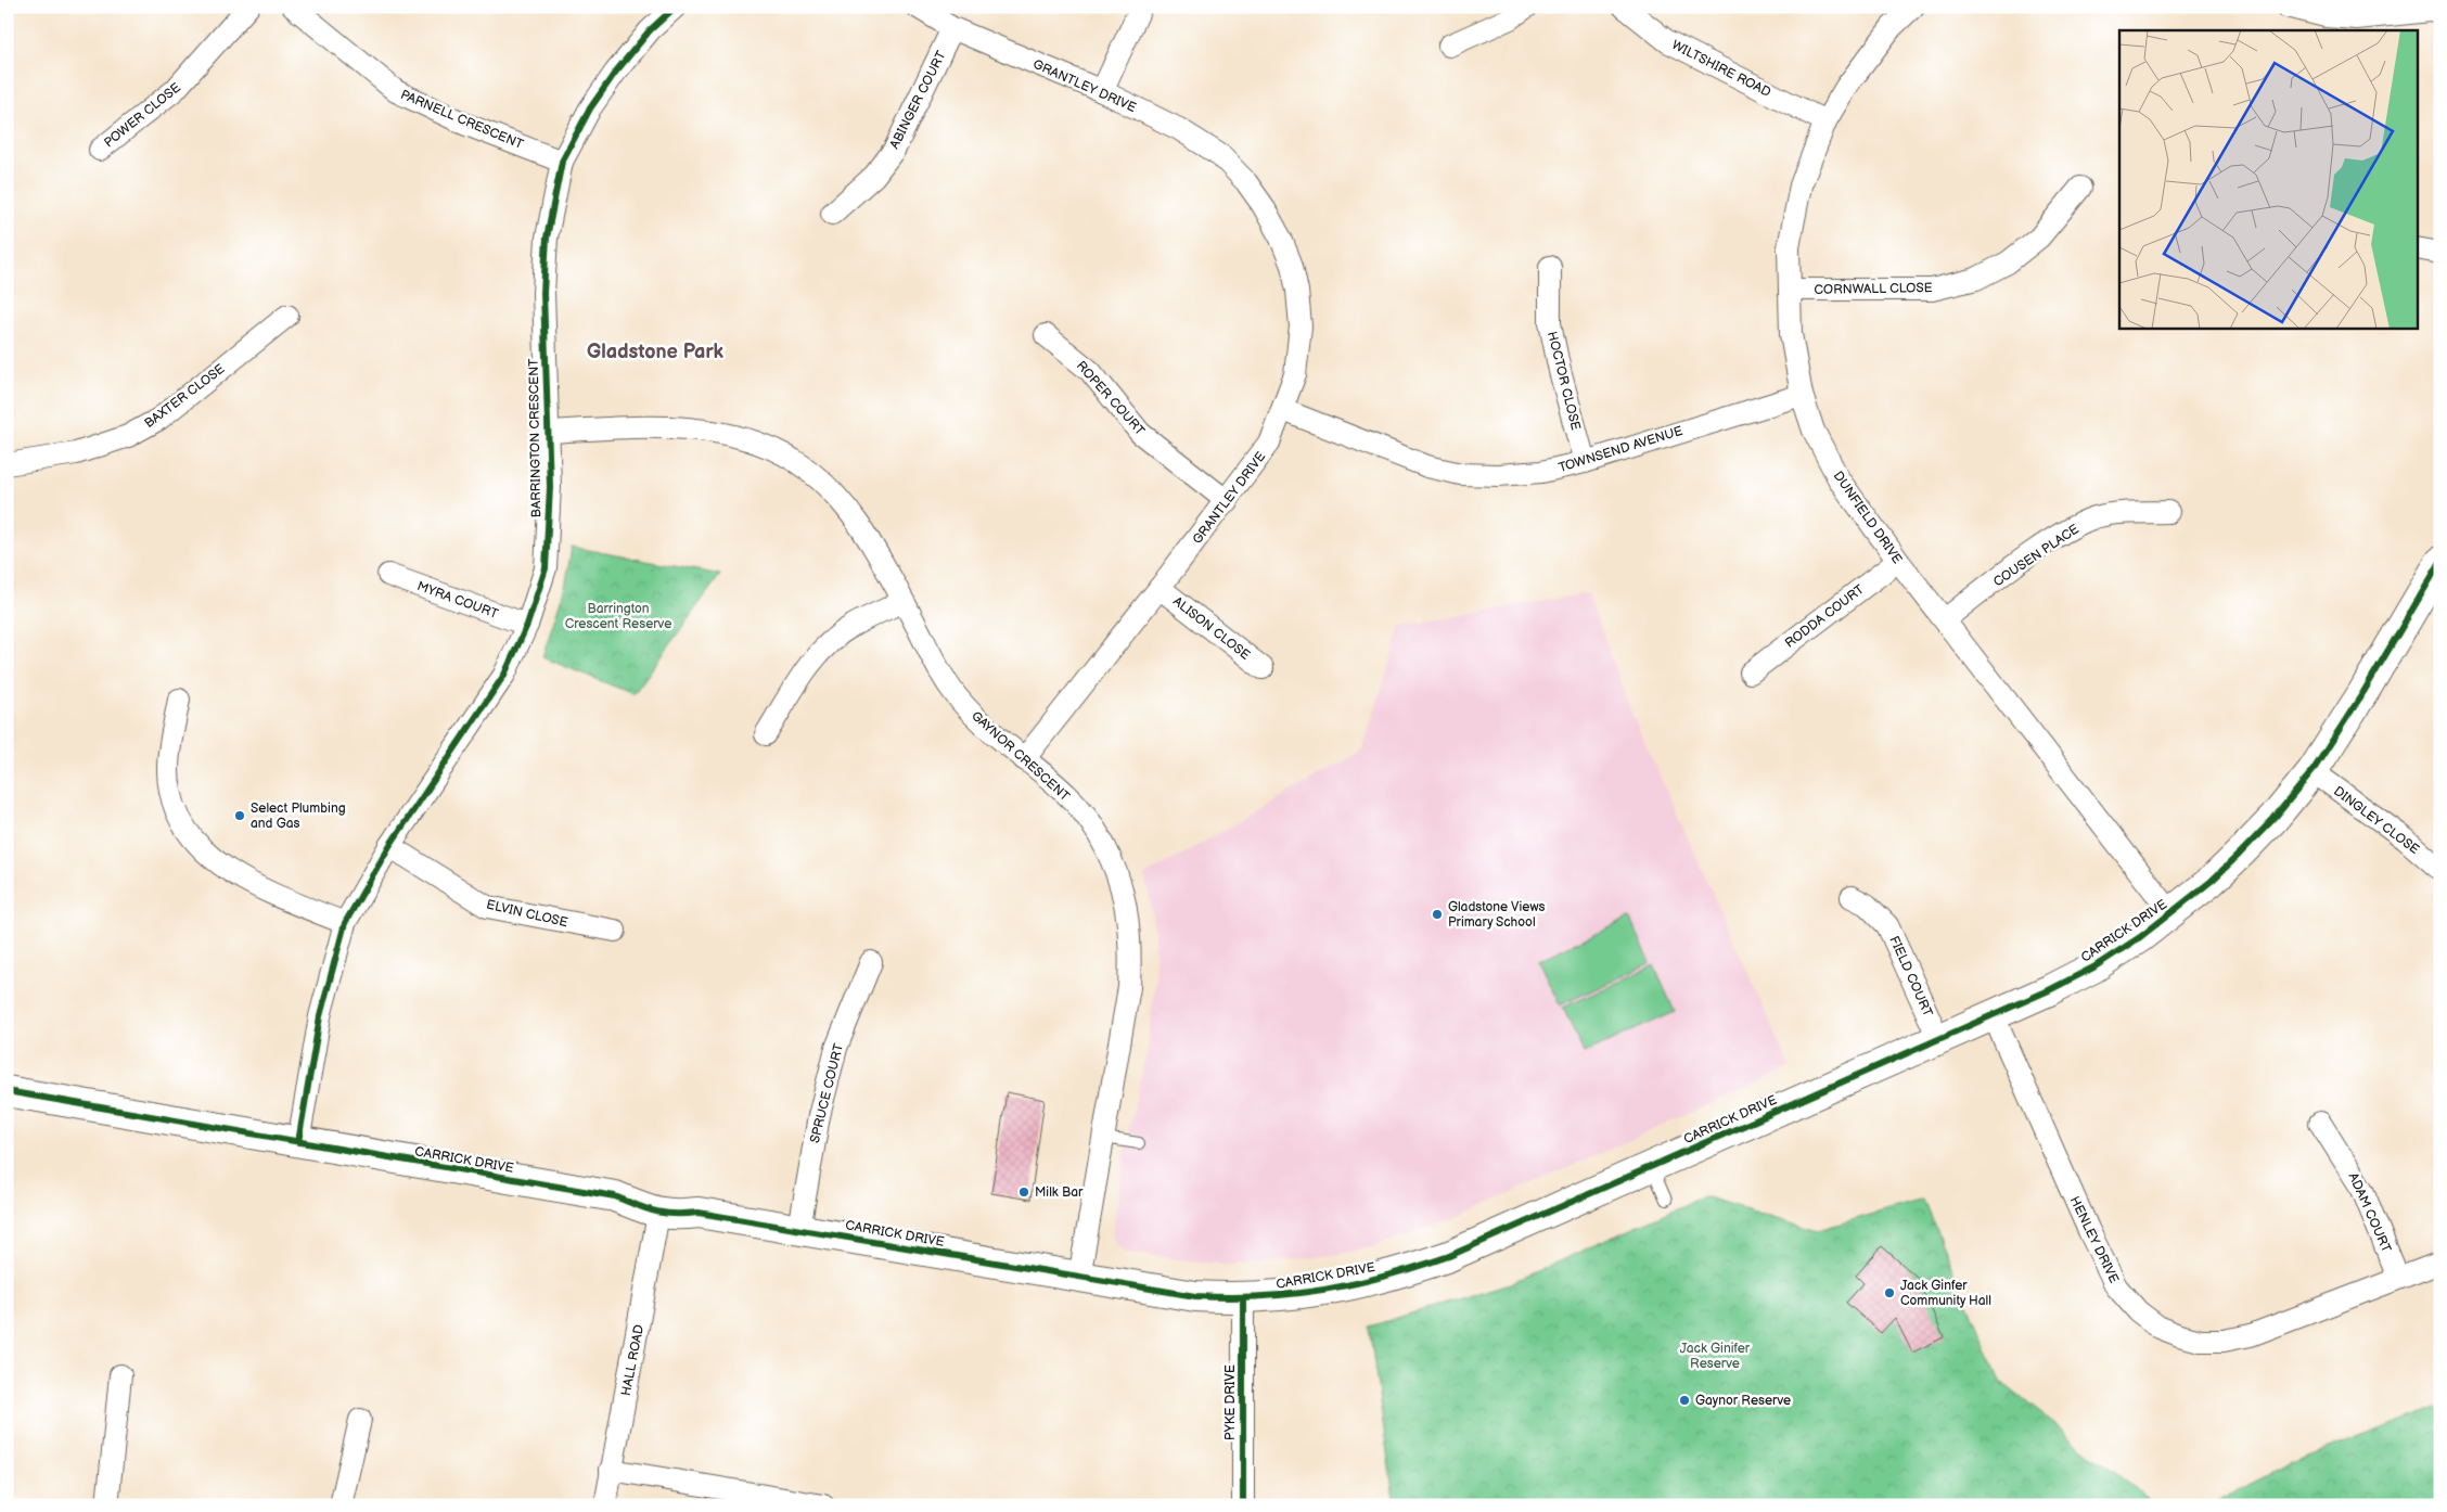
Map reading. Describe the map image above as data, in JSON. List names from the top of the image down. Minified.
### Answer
{"streets":{"street":["WILTSHIRE ROAD","GRANTLEY DRIVE","ABINGER COURT","POWER CLOSE","PARNELL CRESCENT","CORNWALL CLOSE","HOCTOR CLOSE","BAXTER CLOSE","ROPER COURT","BARRINGTON CRESCENT","TOWNSEND AVENUE","DUNFIELD DRIVE","COUSEN PLACE","MYRA COURT","RODDA COURT","ALISON CLOSE","GAYNOR CRESCENT","DINGLEY CLOSE","ELVIN CLOSE","CARRICK DRIVE","FIELD COURT","SPRUCE COURT","ADAM COURT","HENLEY DRIVE","HALL ROAD","PYKE DRIVE"]},"crossings":[["WILTSHIRE ROAD","DUNFIELD DRIVE"],["GRANTLEY DRIVE","ABINGER COURT"],["GRANTLEY DRIVE","ROPER COURT"],["GRANTLEY DRIVE","TOWNSEND AVENUE"],["GRANTLEY DRIVE","ALISON CLOSE"],["GRANTLEY DRIVE","GAYNOR CRESCENT"],["PARNELL CRESCENT","BARRINGTON CRESCENT"],["CORNWALL CLOSE","DUNFIELD DRIVE"],["HOCTOR CLOSE","TOWNSEND AVENUE"],["BARRINGTON CRESCENT","MYRA COURT"],["BARRINGTON CRESCENT","GAYNOR CRESCENT"],["BARRINGTON CRESCENT","ELVIN CLOSE"],["BARRINGTON CRESCENT","CARRICK DRIVE"],["TOWNSEND AVENUE","DUNFIELD DRIVE"],["DUNFIELD DRIVE","COUSEN PLACE"],["DUNFIELD DRIVE","RODDA COURT"],["DUNFIELD DRIVE","CARRICK DRIVE"],["GAYNOR CRESCENT","CARRICK DRIVE"],["DINGLEY CLOSE","CARRICK DRIVE"],["CARRICK DRIVE","FIELD COURT"],["CARRICK DRIVE","SPRUCE COURT"],["CARRICK DRIVE","HENLEY DRIVE"],["CARRICK DRIVE","HALL ROAD"],["CARRICK DRIVE","PYKE DRIVE"],["ADAM COURT","HENLEY DRIVE"]],"districts":["Gladstone Park"],"parks":["Barrington Crescent Reserve","Jack Ginifer Reserve"],"places":["Select Plumbing and Gas","Gladstone Views Primary School","Milk Bar","Jack Ginfer Community Hall","Gaynor Reserve"]}
